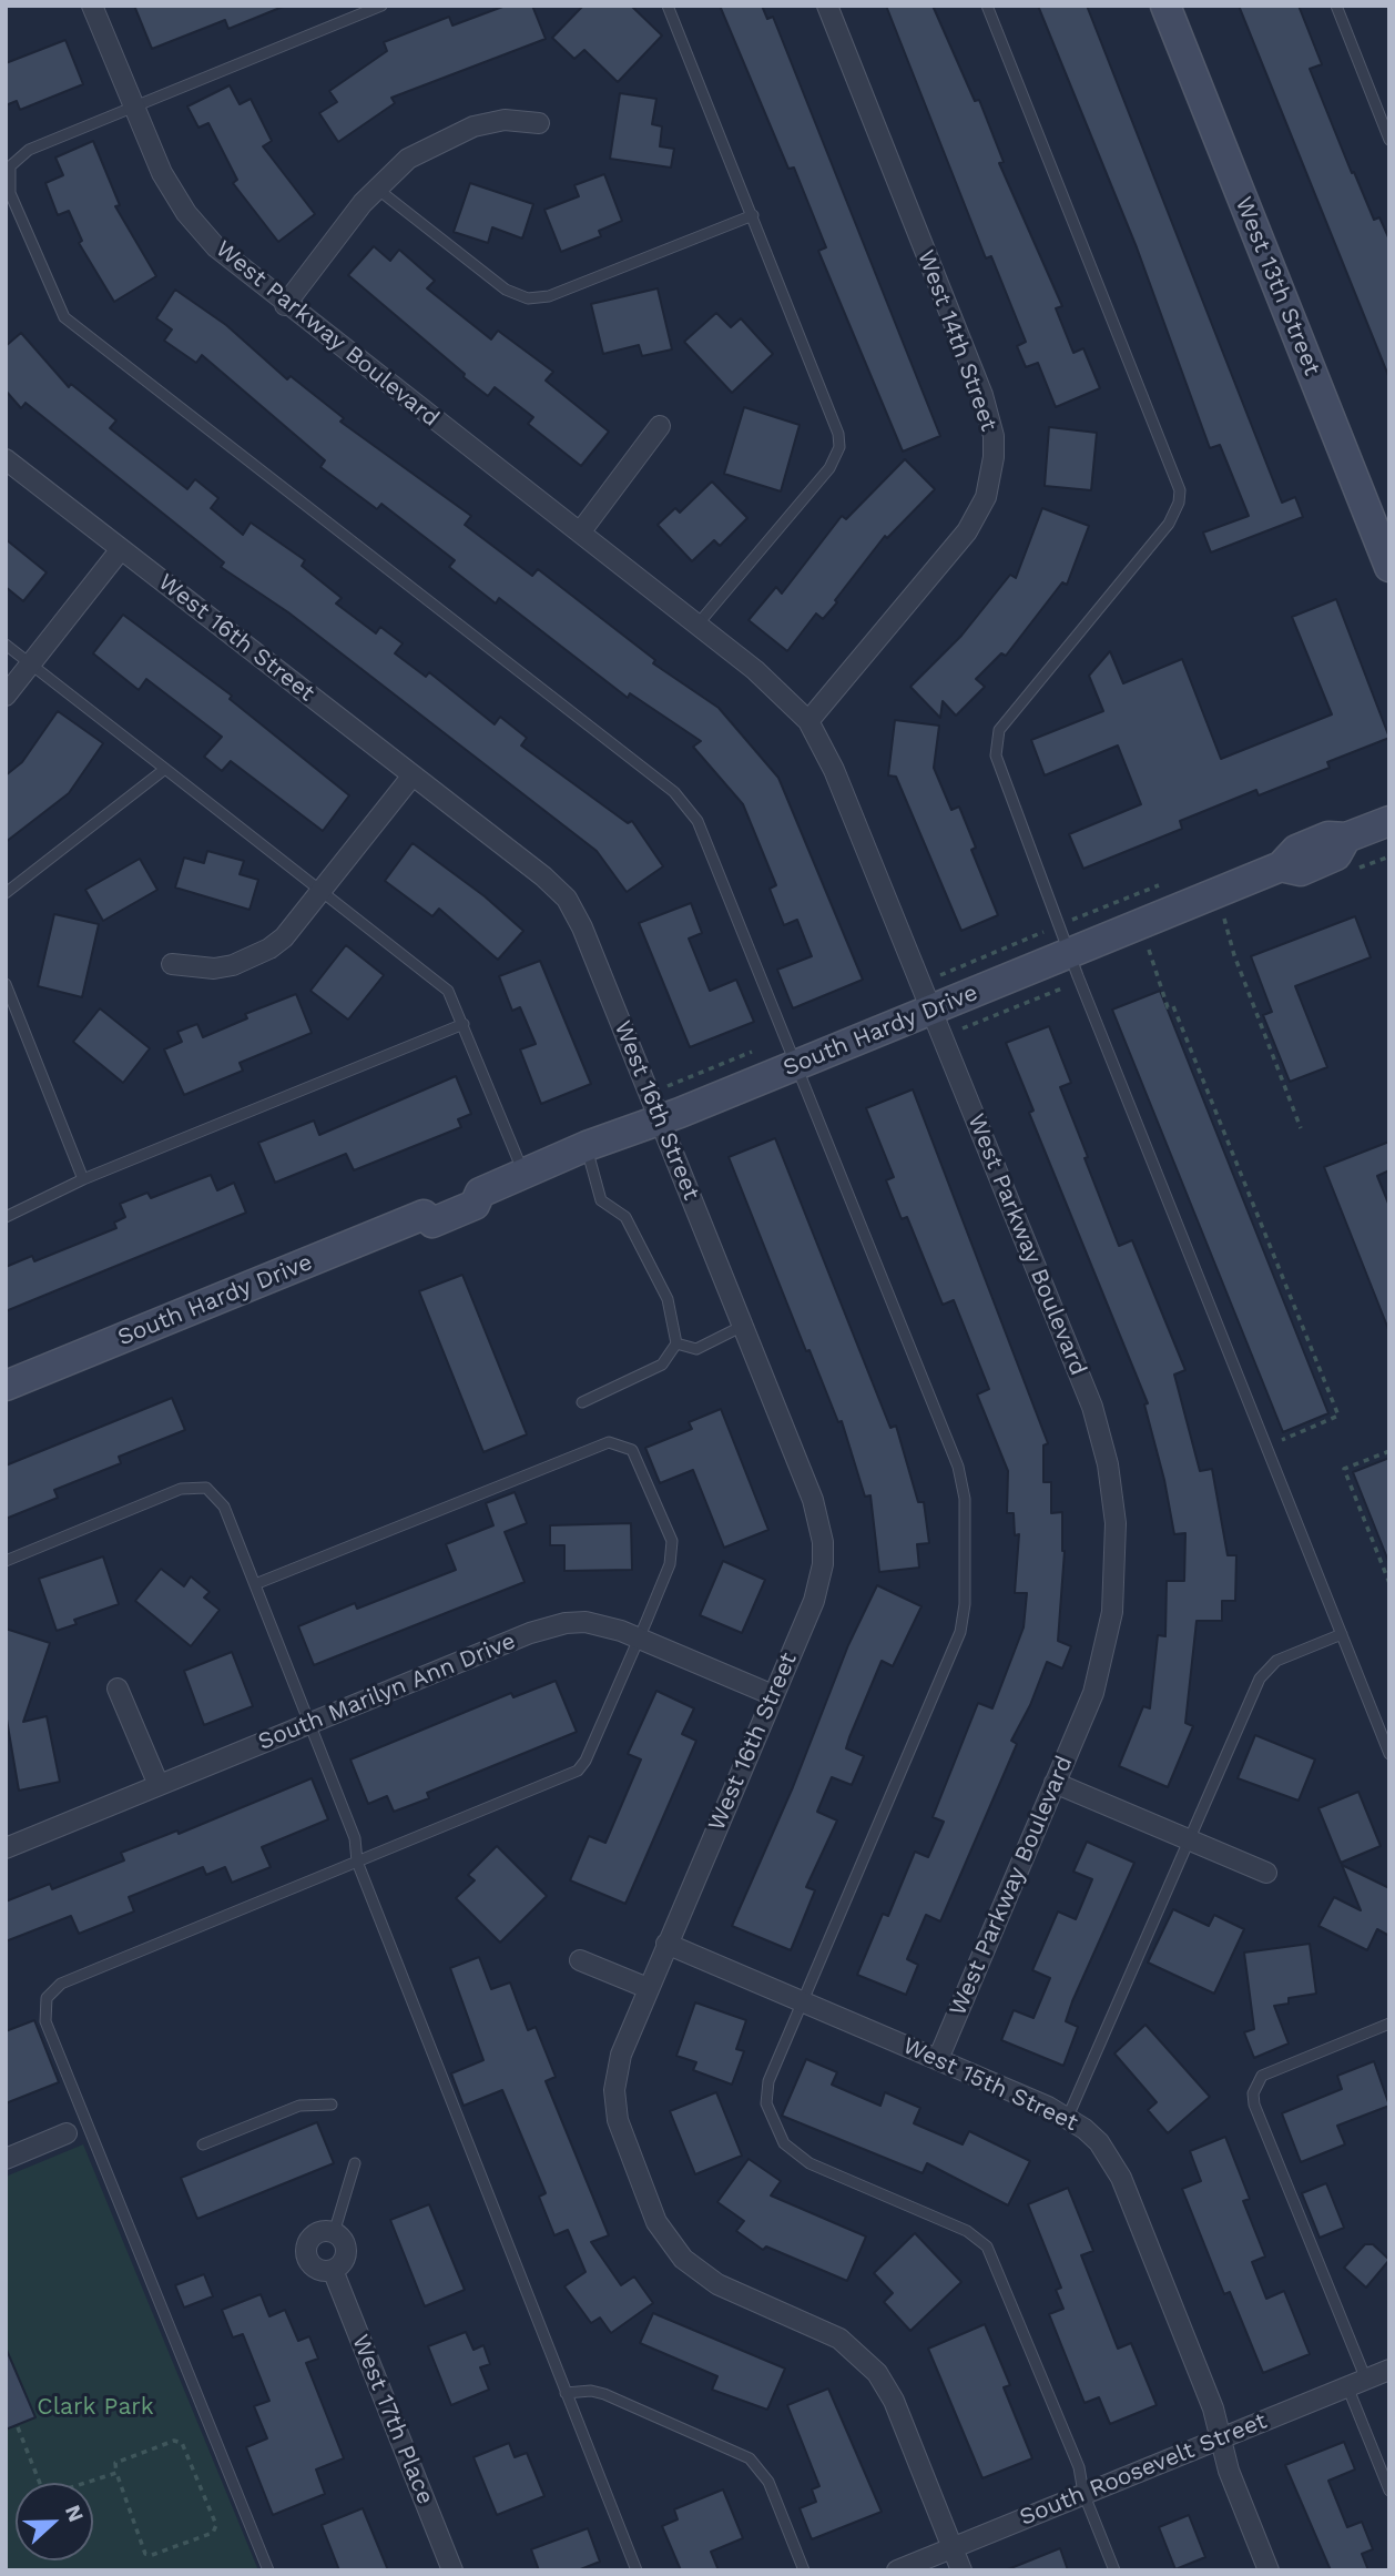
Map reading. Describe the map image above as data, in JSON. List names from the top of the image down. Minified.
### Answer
{"streets":{"street":["West 13th Street","West Parkway Boulevard","West 14th Street","West 16th Street","South Hardy Drive","South Marilyn Ann Drive","West 15th Street","West 17th Place","South Roosevelt Street"]},"crossings":[["West Parkway Boulevard","West 14th Street"],["West Parkway Boulevard","South Hardy Drive"],["West Parkway Boulevard","West 15th Street"],["West 16th Street","South Hardy Drive"],["West 16th Street","South Marilyn Ann Drive"],["West 16th Street","West 15th Street"],["West 16th Street","South Roosevelt Street"],["West 15th Street","South Roosevelt Street"]],"parks":["Clark Park"],"north":"right"}
